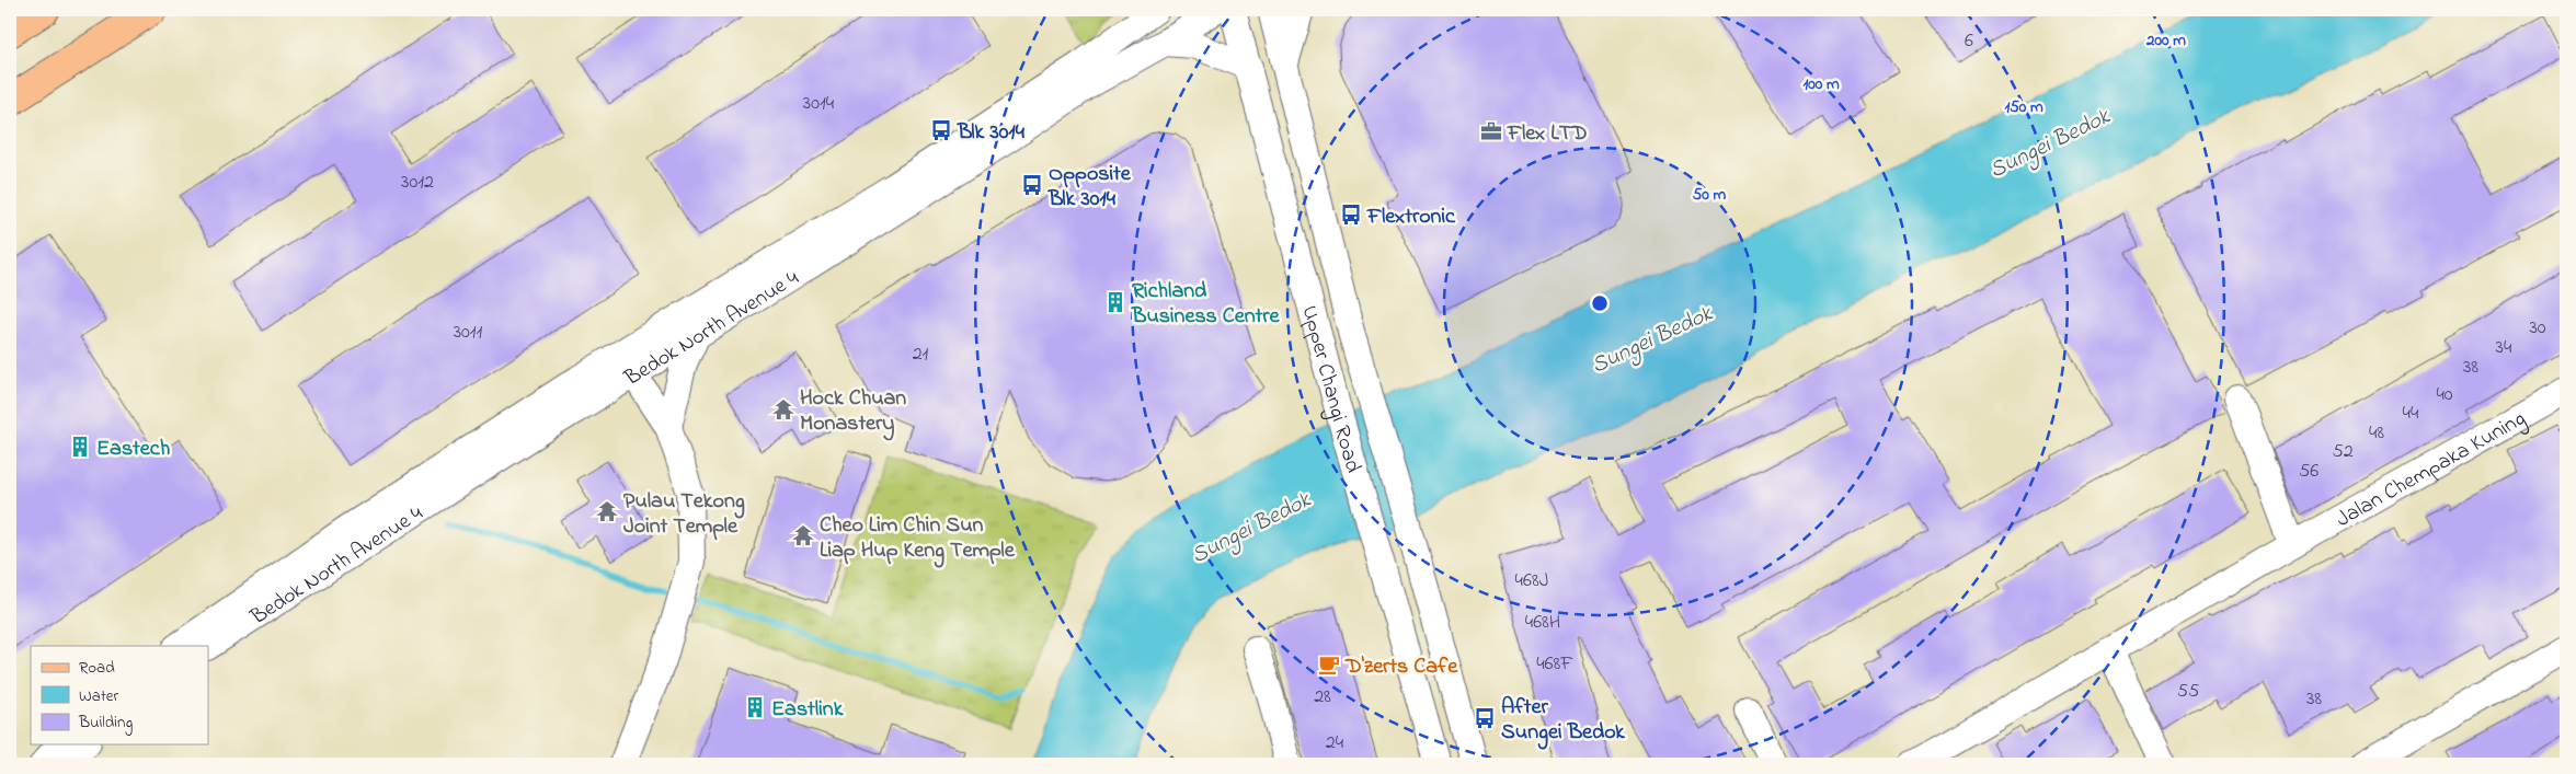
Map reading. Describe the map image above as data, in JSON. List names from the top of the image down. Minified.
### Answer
{"streets":{"street":["Bedok North Avenue 4","Upper Changi Road","Jalan Chempaka Kuning"]},"water":["Sungei Bedok"],"places":{"bus stop":["Blk 3014","Opposite Blk 3014","Flextronic","After Sungei Bedok"],"office":["Flex LTD"],"building":["Richland Business Centre","Eastech","Eastlink"],"temple":["Hock Chuan Monastery","Pulau Tekong Joint Temple","Cheo Lim Chin Sun Liap Hup Keng Temple"],"cafe":["D'zerts Cafe"]},"house_numbers":["6","3014","3012","30","3011","34","21","38","40","44","48","52","56","468J","468H","468F","55","28","38","24"],"legend":["Road","Water","Building"],"rings":["200 m","100 m","150 m","50 m"]}
